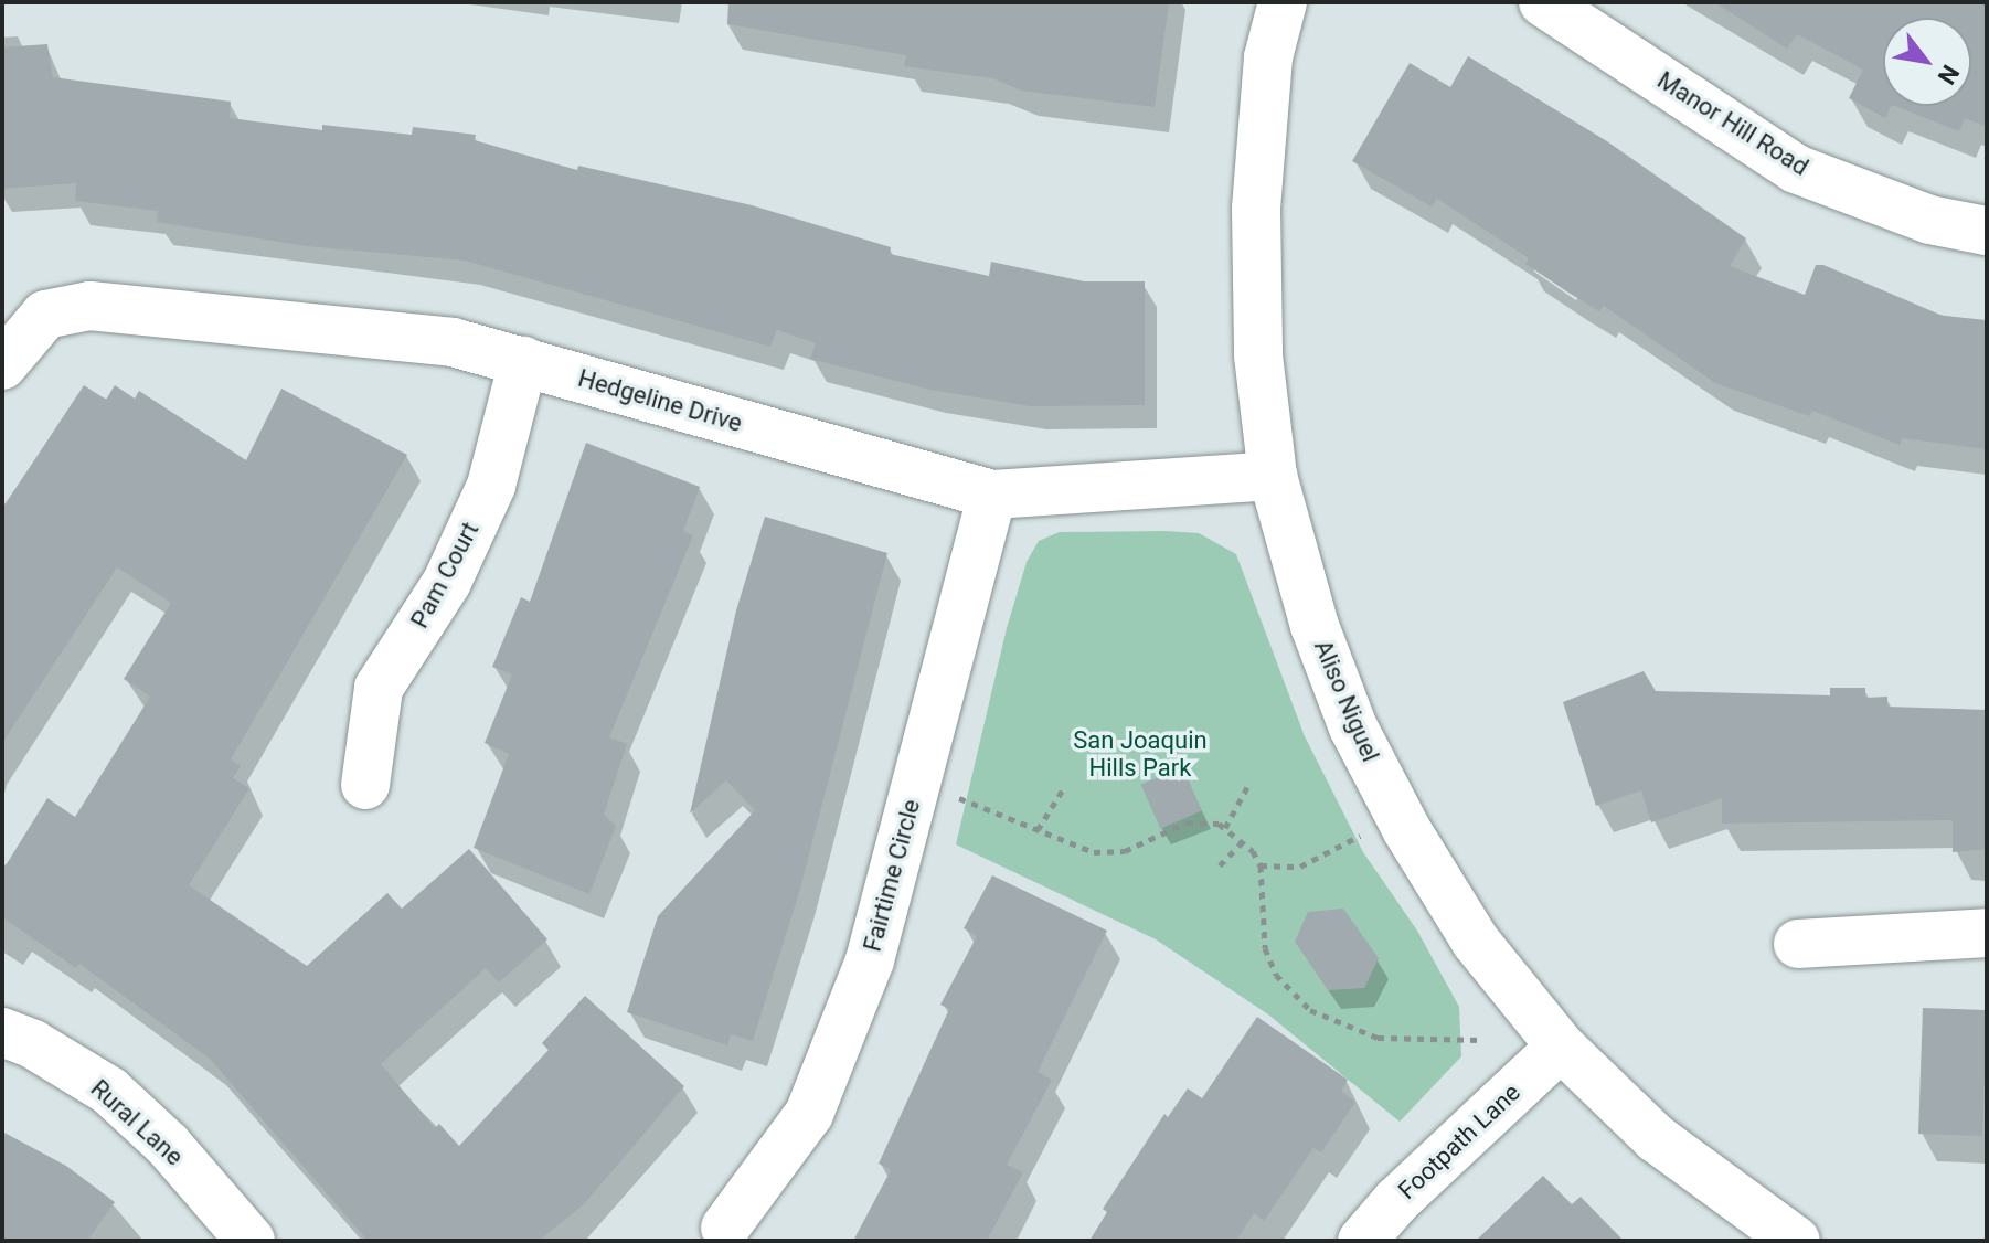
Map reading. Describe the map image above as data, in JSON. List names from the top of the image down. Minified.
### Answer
{"streets":{"street":["Manor Hill Road","Hedgeline Drive","Pam Court","Aliso Niguel","Fairtime Circle","Rural Lane","Footpath Lane"]},"crossings":[["Hedgeline Drive","Pam Court"],["Hedgeline Drive","Aliso Niguel"],["Hedgeline Drive","Fairtime Circle"],["Aliso Niguel","Footpath Lane"]],"parks":["San Joaquin Hills Park"],"north":"bottom right"}
